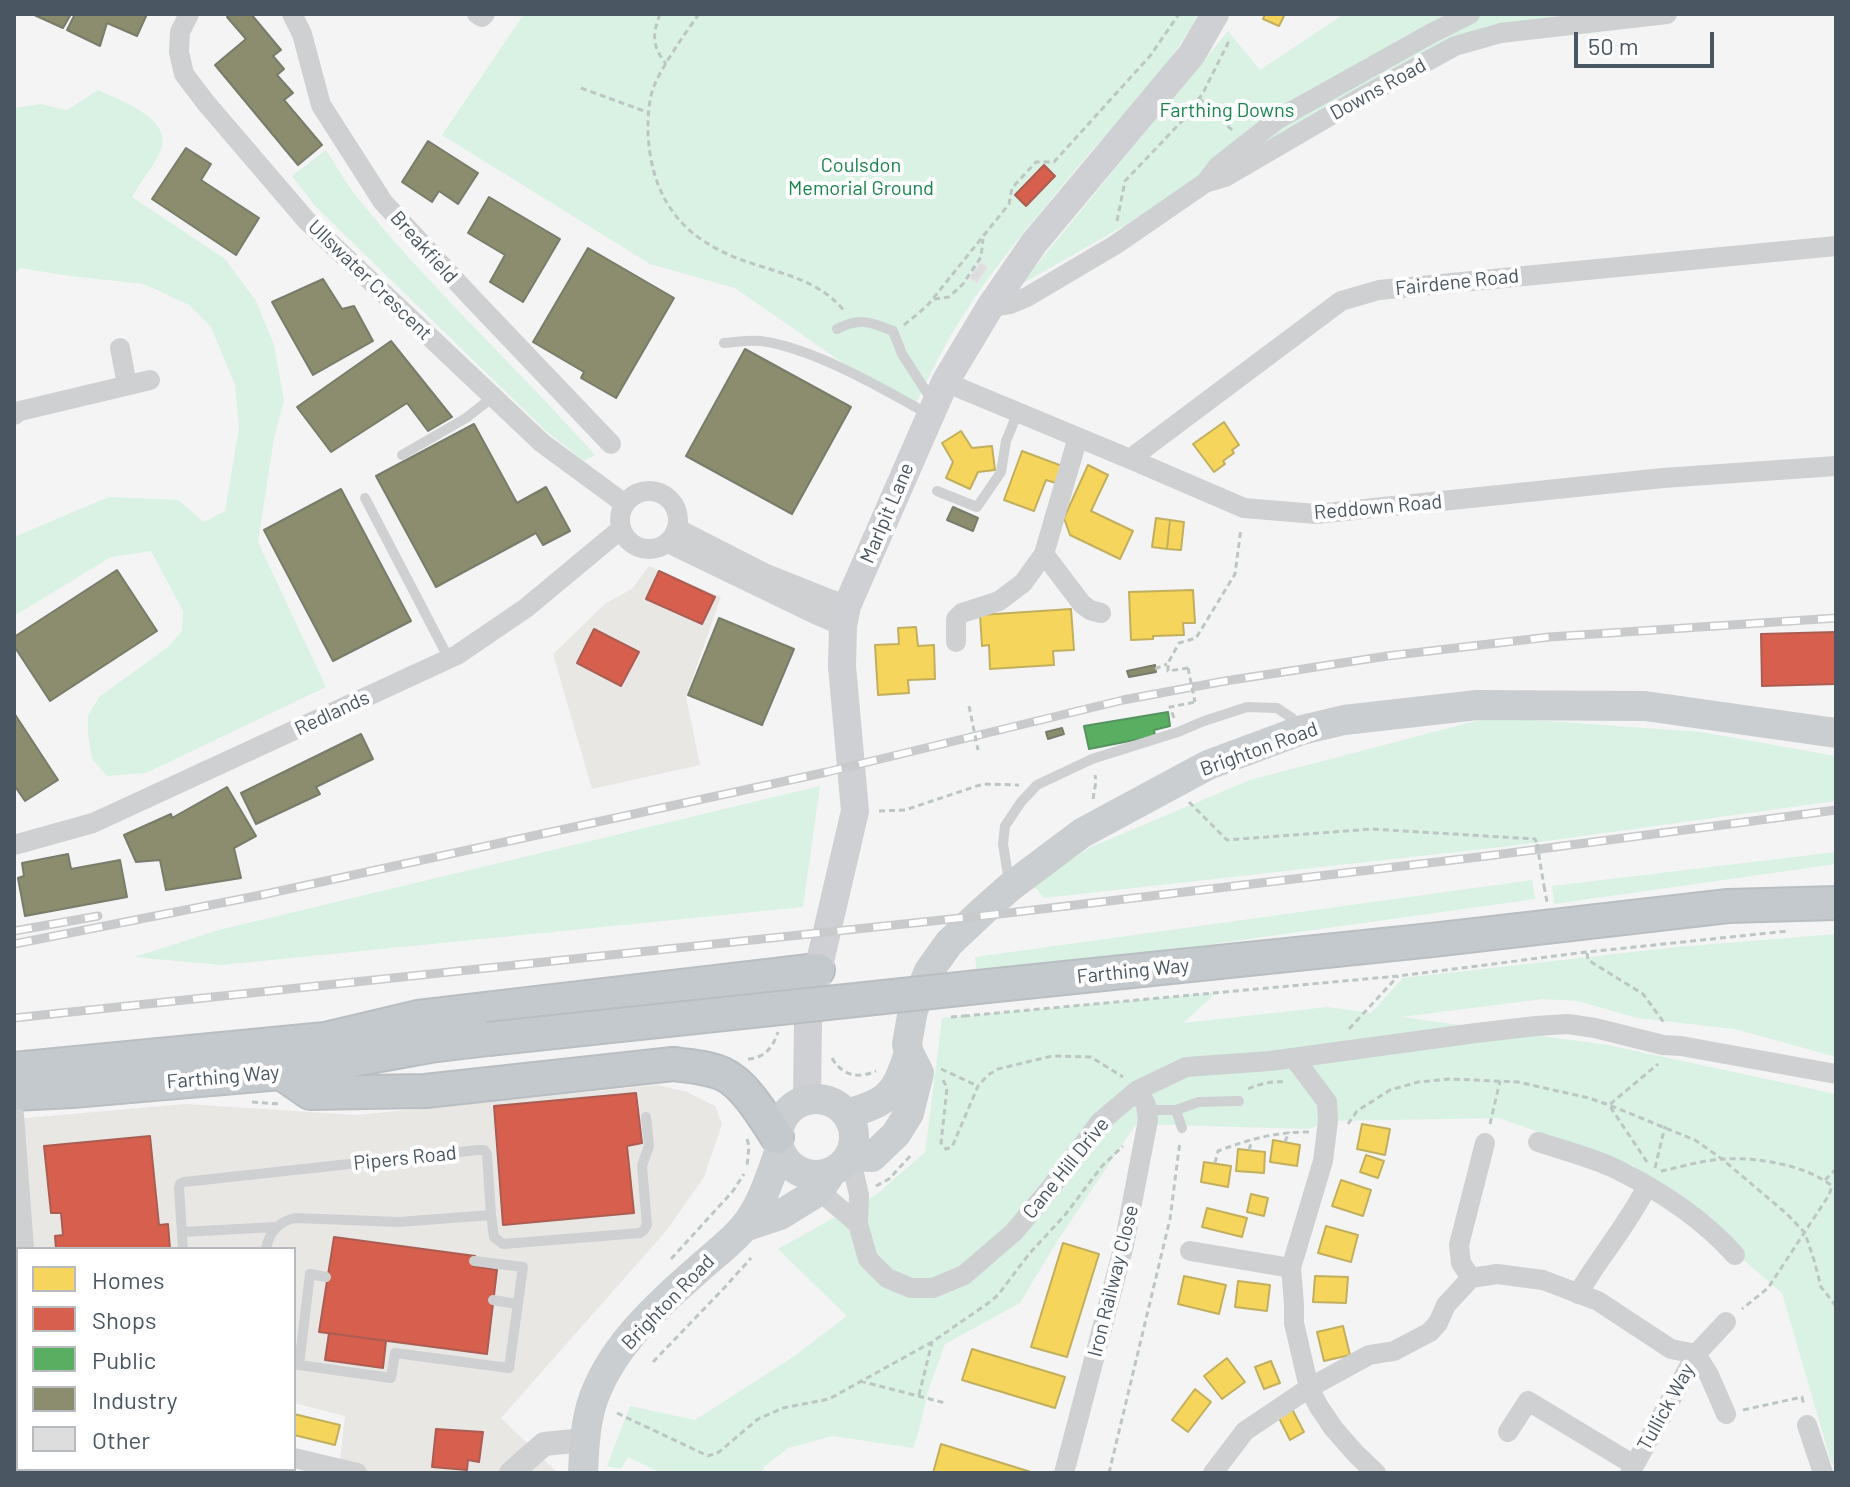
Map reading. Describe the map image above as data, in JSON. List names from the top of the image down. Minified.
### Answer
{"streets":{"highway":["Farthing Way"],"main road":["Marlpit Lane","Brighton Road"],"street":["Downs Road","Breakfield","Ullswater Crescent","Fairdene Road","Reddown Road","Redlands","Cane Hill Drive","Iron Railway Close","Tullick Way"],"lane":["Pipers Road"]},"crossings":[["Downs Road","Marlpit Lane"],["Ullswater Crescent","Redlands"],["Fairdene Road","Reddown Road"],["Reddown Road","Marlpit Lane"],["Marlpit Lane","Brighton Road"],["Marlpit Lane","Cane Hill Drive"],["Brighton Road","Cane Hill Drive"],["Cane Hill Drive","Iron Railway Close"]],"parks":["Farthing Downs","Coulsdon Memorial Ground"],"legend":["Homes","Shops","Public","Industry","Other"],"scale_bar":"50 m"}
